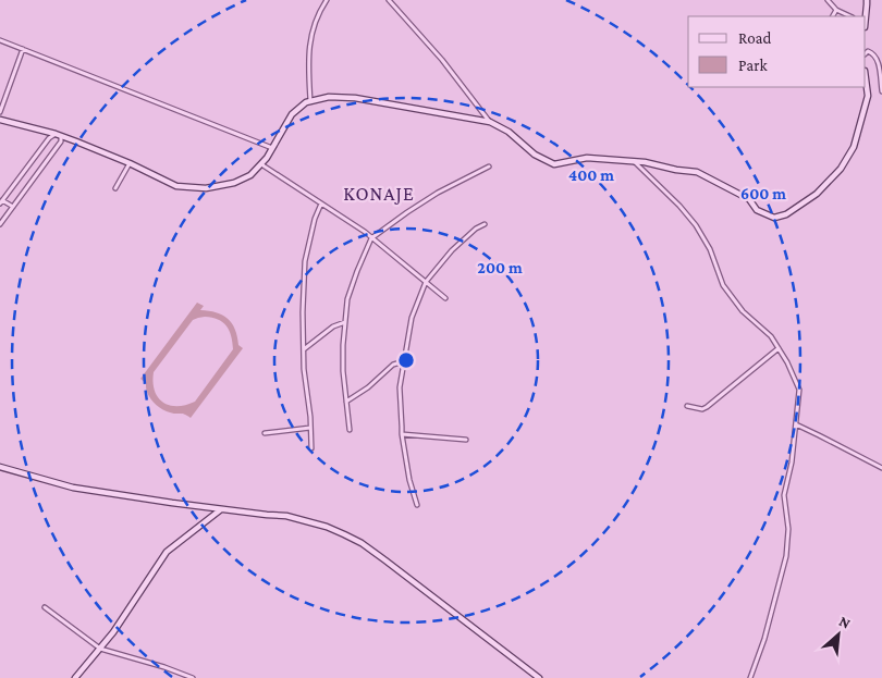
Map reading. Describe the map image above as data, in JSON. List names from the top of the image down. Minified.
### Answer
{"districts":["KONAJE"],"legend":["Road","Park"],"north":"top right","rings":["400 m","600 m","200 m"]}
